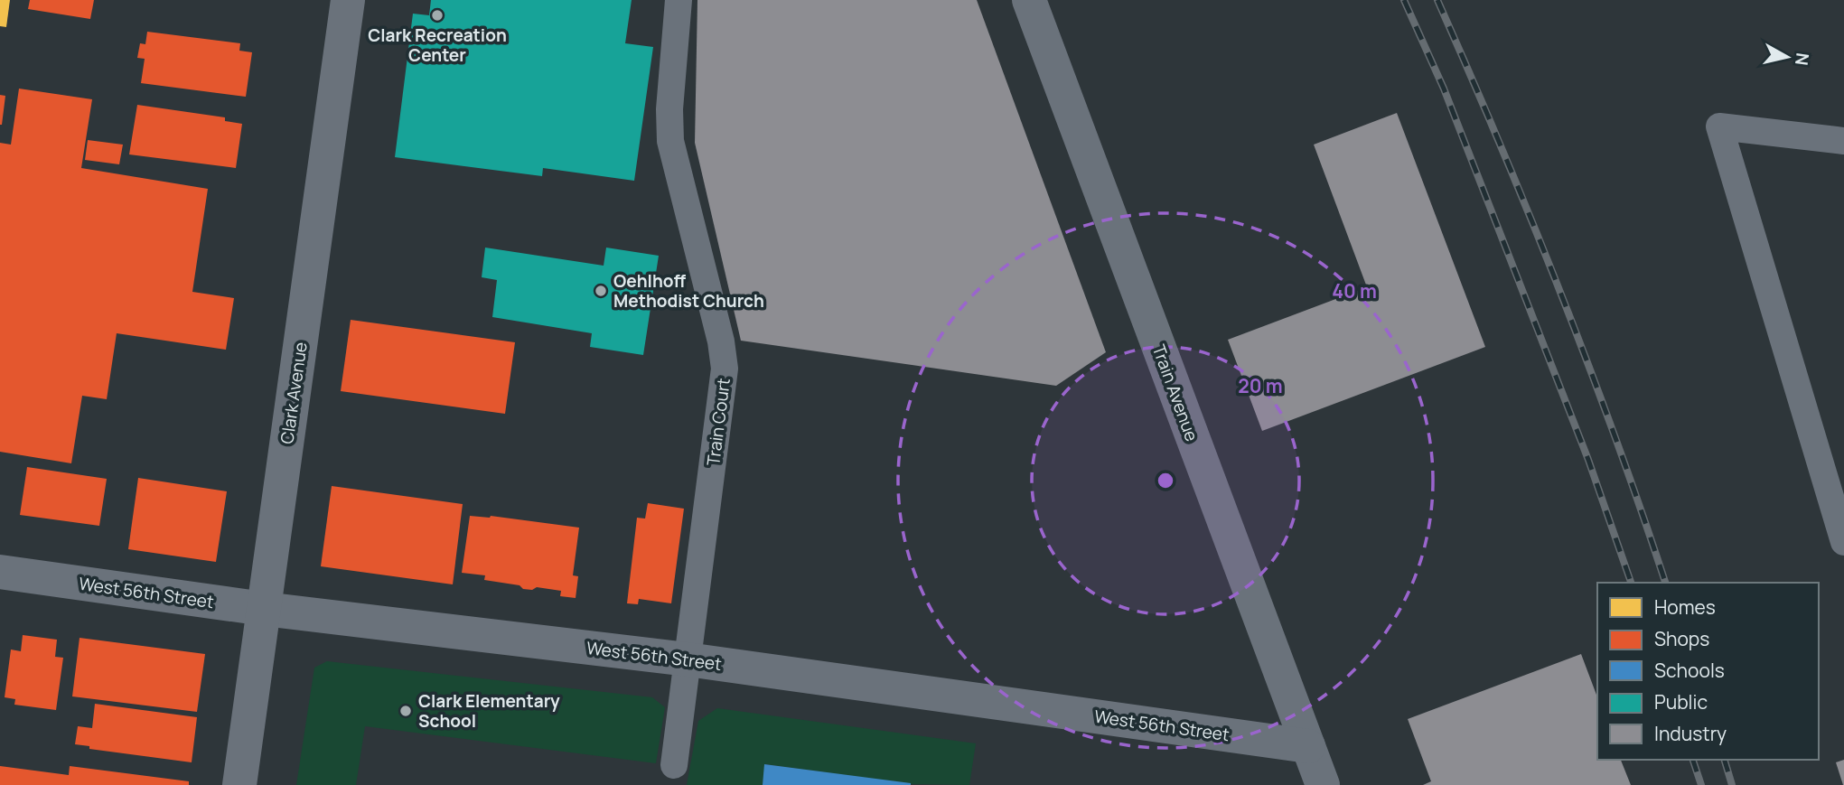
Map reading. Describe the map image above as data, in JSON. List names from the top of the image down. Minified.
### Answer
{"streets":{"street":["Clark Avenue","Train Avenue","West 56th Street"],"lane":["Train Court"]},"crossings":[["Clark Avenue","West 56th Street"],["Train Avenue","West 56th Street"],["Train Court","West 56th Street"]],"places":["Clark Recreation Center","Oehlhoff Methodist Church","Clark Elementary School"],"legend":["Homes","Shops","Schools","Public","Industry"],"north":"right","rings":["40 m","20 m"]}
